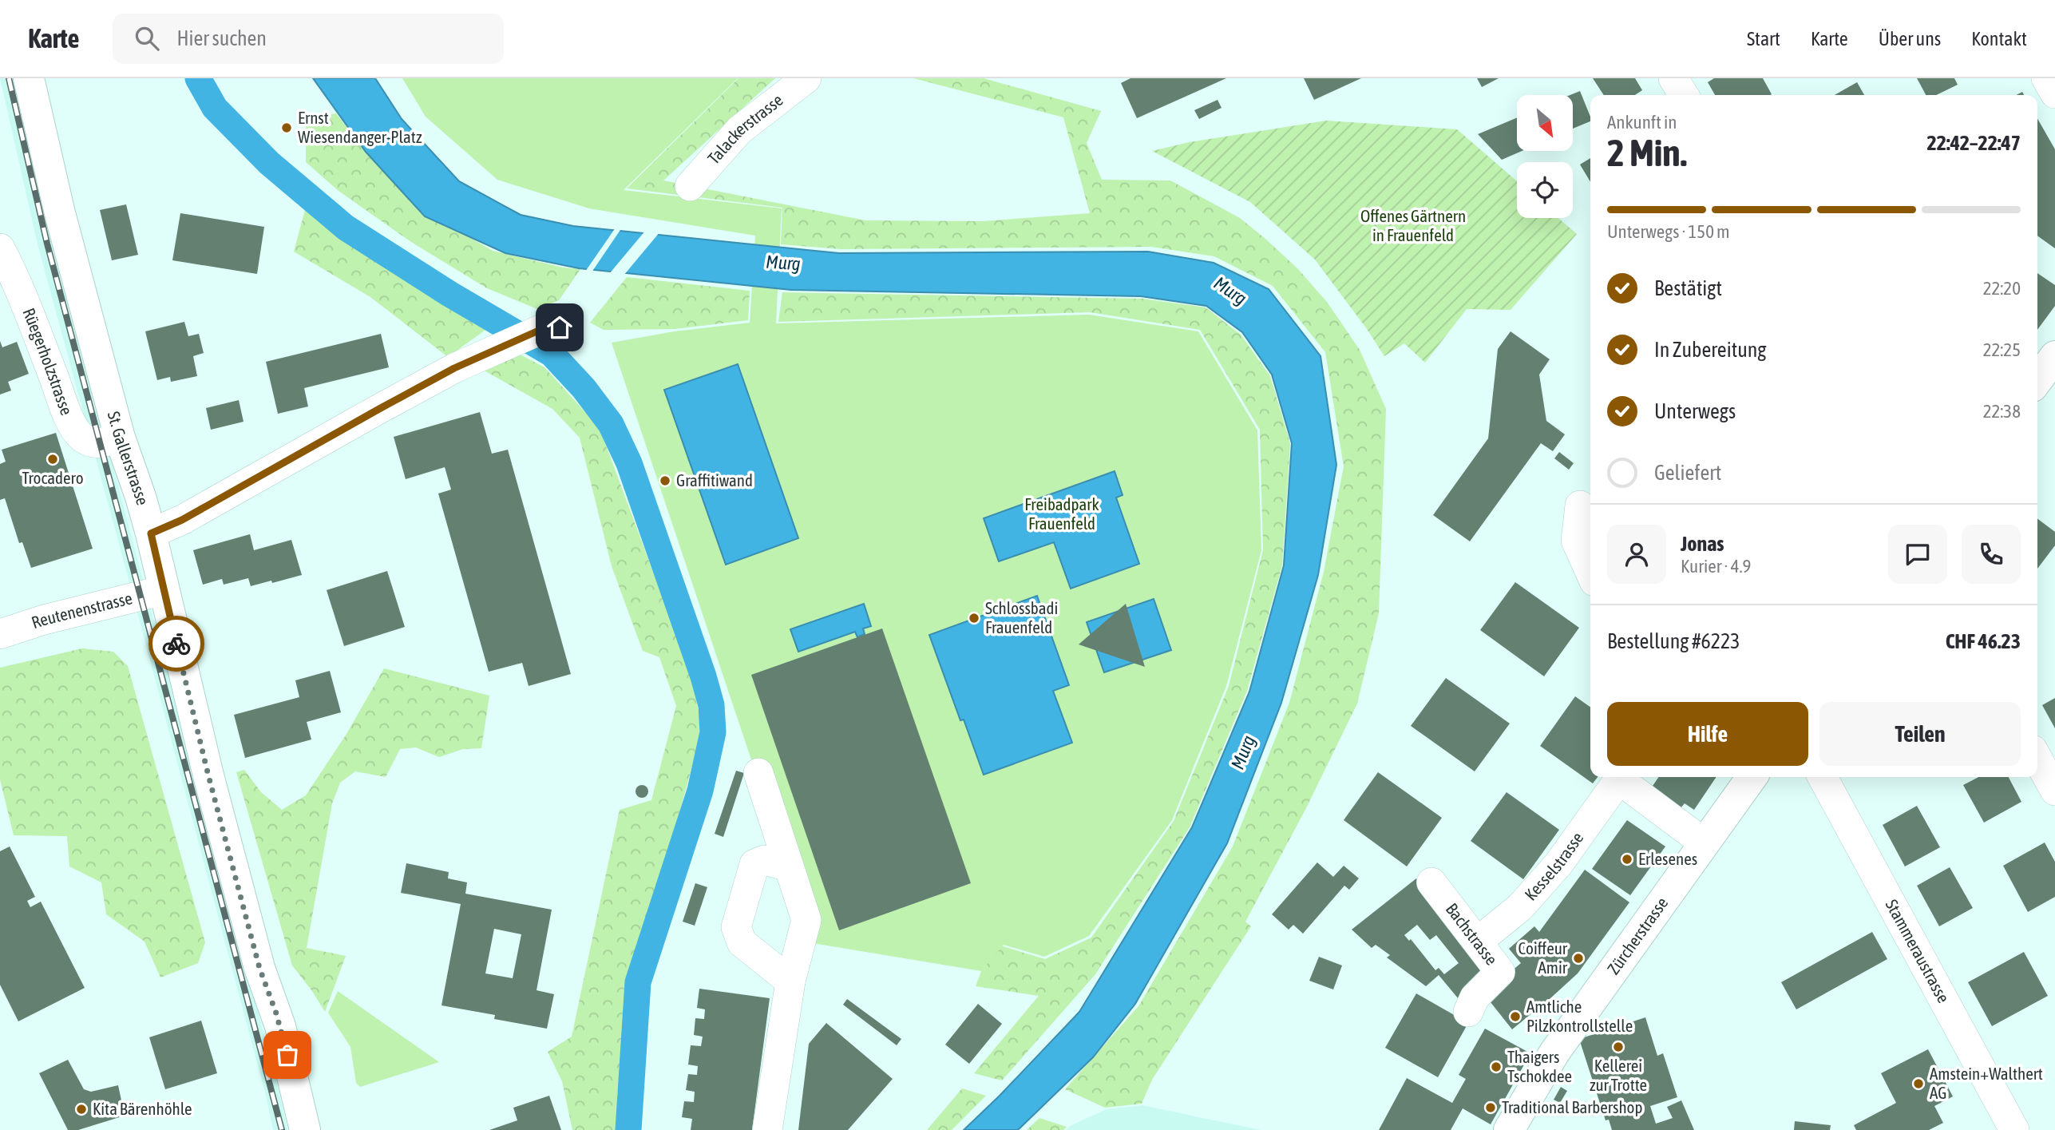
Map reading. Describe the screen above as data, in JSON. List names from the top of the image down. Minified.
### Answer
{"streets":{"main road":["St. Gallerstrasse","Zürcherstrasse"],"street":["Talackerstrasse","Rüegerholzstrasse","Reutenenstrasse","Kesselstrasse","Bachstrasse","Stammeraustrasse"]},"crossings":[["Rüegerholzstrasse","St. Gallerstrasse"],["St. Gallerstrasse","Reutenenstrasse"],["Kesselstrasse","Bachstrasse"],["Kesselstrasse","Zürcherstrasse"]],"water":["Murg"],"parks":["Offenes Gärtnern in Frauenfeld","Freibadpark Frauenfeld"],"places":["Ernst Wiesendanger-Platz","Trocadero","Graffitiwand","Schlossbadi Frauenfeld","Erlesenes","Coiffeur Amir","Amtliche Pilzkontrollstelle","Kellerei zur Trotte","Thaigers Tschokdee","Amstein+Walthert AG","Traditional Barbershop","Kita Bärenhöhle"],"north":"bottom right","page":{"header":"Karte","search":"Hier suchen","nav":["Start","Karte","Über uns","Kontakt"],"heading":["2 Min.","Ankunft in","22:42–22:47"],"panel":["Jonas","Kurier · 4.9","Bestellung #6223","CHF 46.23"],"bar":"Unterwegs · 150 m","list":[["Bestätigt","22:20"],["In Zubereitung","22:25"],["Unterwegs","22:38"],"Geliefert"],"buttons":["Hilfe","Teilen"]}}
